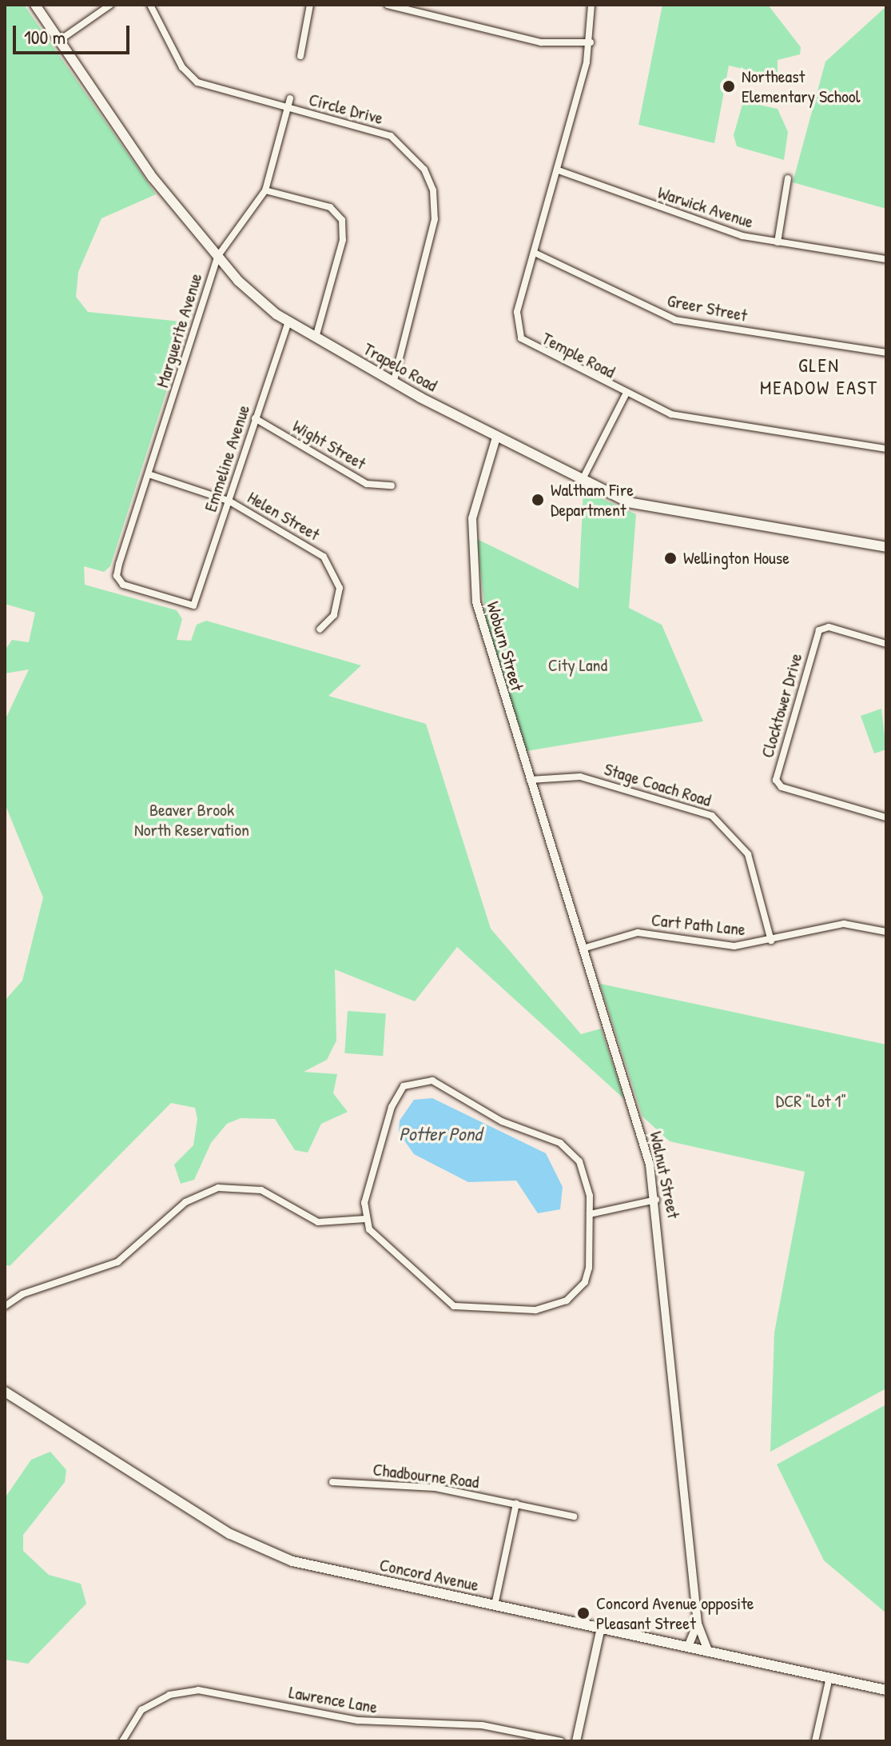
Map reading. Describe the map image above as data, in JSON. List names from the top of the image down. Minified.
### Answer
{"streets":{"main road":["Trapelo Road","Concord Avenue"],"street":["Circle Drive","Warwick Avenue","Greer Street","Marguerite Avenue","Temple Road","Wight Street","Emmeline Avenue","Helen Street","Woburn Street","Clocktower Drive","Stage Coach Road","Cart Path Lane","Walnut Street","Chadbourne Road","Lawrence Lane"]},"crossings":[["Circle Drive","Marguerite Avenue"],["Circle Drive","Trapelo Road"],["Warwick Avenue","Temple Road"],["Greer Street","Temple Road"],["Marguerite Avenue","Trapelo Road"],["Marguerite Avenue","Emmeline Avenue"],["Marguerite Avenue","Helen Street"],["Trapelo Road","Emmeline Avenue"],["Trapelo Road","Woburn Street"],["Wight Street","Emmeline Avenue"],["Emmeline Avenue","Helen Street"],["Woburn Street","Walnut Street"],["Stage Coach Road","Cart Path Lane"],["Stage Coach Road","Walnut Street"],["Cart Path Lane","Walnut Street"],["Walnut Street","Concord Avenue"]],"districts":["GLEN MEADOW EAST"],"water":["Potter Pond"],"parks":["City Land","Beaver Brook North Reservation","DCR \"Lot 1\""],"places":["Northeast Elementary School","Waltham Fire Department","Wellington House","Concord Avenue opposite Pleasant Street"],"scale_bar":"100 m"}
